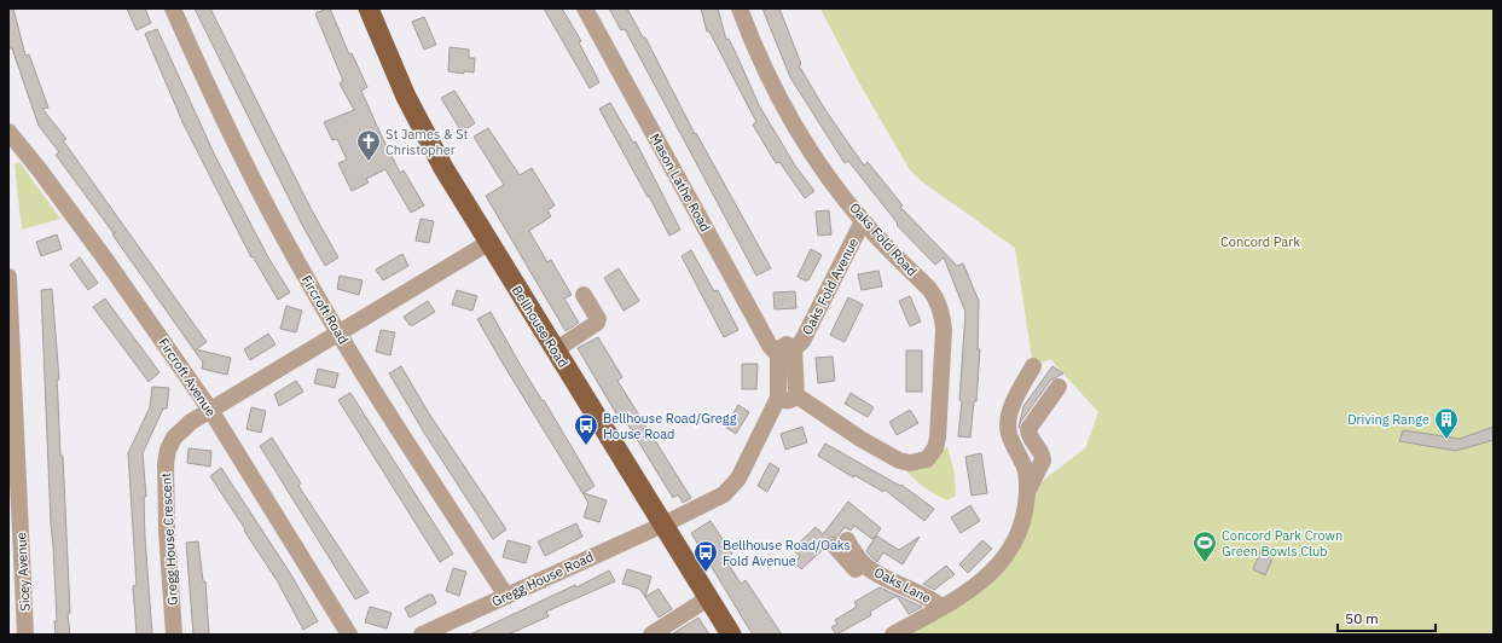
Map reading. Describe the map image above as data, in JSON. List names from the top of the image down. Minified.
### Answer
{"streets":{"main road":["Bellhouse Road"],"street":["Mason Lathe Road","Oaks Fold Road","Oaks Fold Avenue","Fircroft Road","Fircroft Avenue","Gregg House Crescent","Sicey Avenue","Gregg House Road","Oaks Lane"]},"crossings":[["Mason Lathe Road","Oaks Fold Avenue"],["Oaks Fold Road","Oaks Fold Avenue"],["Fircroft Road","Gregg House Crescent"],["Fircroft Road","Gregg House Road"],["Bellhouse Road","Gregg House Crescent"],["Bellhouse Road","Gregg House Road"],["Fircroft Avenue","Gregg House Crescent"]],"parks":["Concord Park"],"places":{"church":["St James & St Christopher"],"building":["Driving Range"],"bus stop":["Bellhouse Road/Gregg House Road","Bellhouse Road/Oaks Fold Avenue"],"sports":["Concord Park Crown Green Bowls Club"]},"scale_bar":"50 m"}
